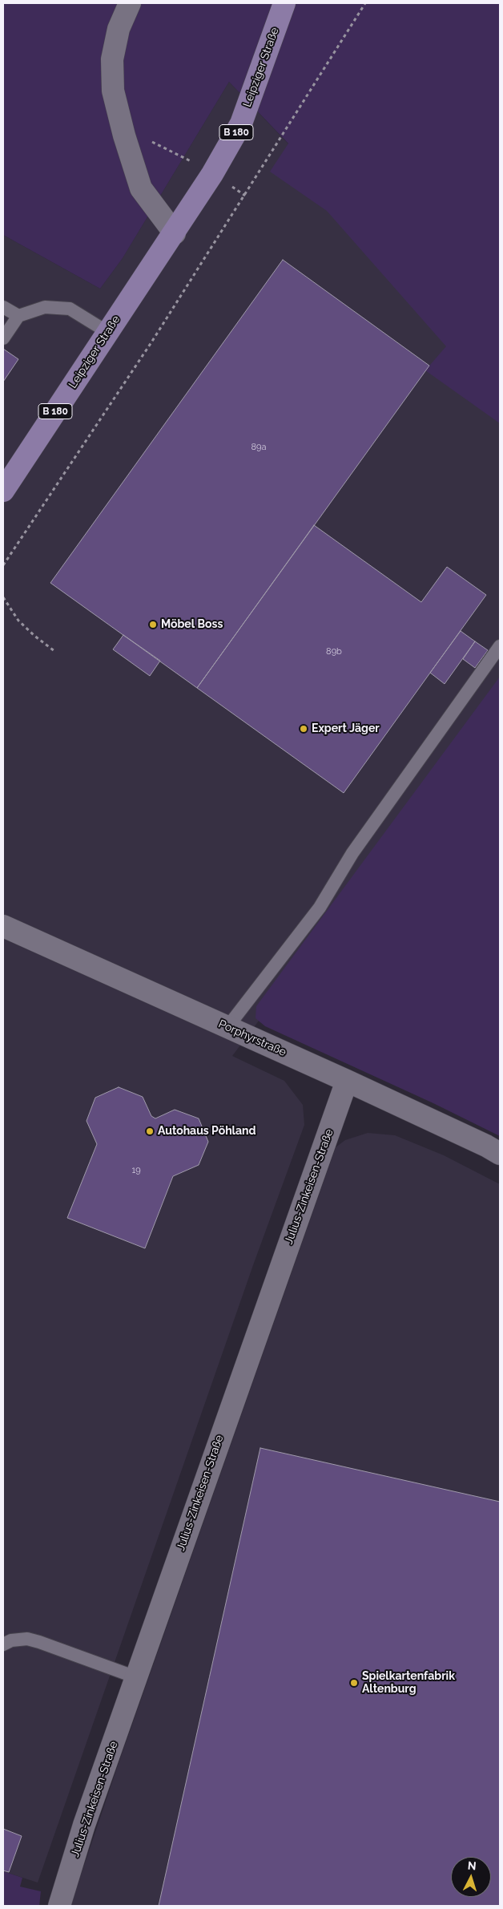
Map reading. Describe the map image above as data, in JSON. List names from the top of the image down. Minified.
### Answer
{"streets":{"main road":["Leipziger Straße","B 180"],"street":["Porphyrstraße","Julius-Zinkeisen-Straße"]},"crossings":[["Porphyrstraße","Julius-Zinkeisen-Straße"]],"places":["Möbel Boss","Expert Jäger","Autohaus Pöhland","Spielkartenfabrik Altenburg"],"house_numbers":["89a","89b","19"],"north":"top"}
